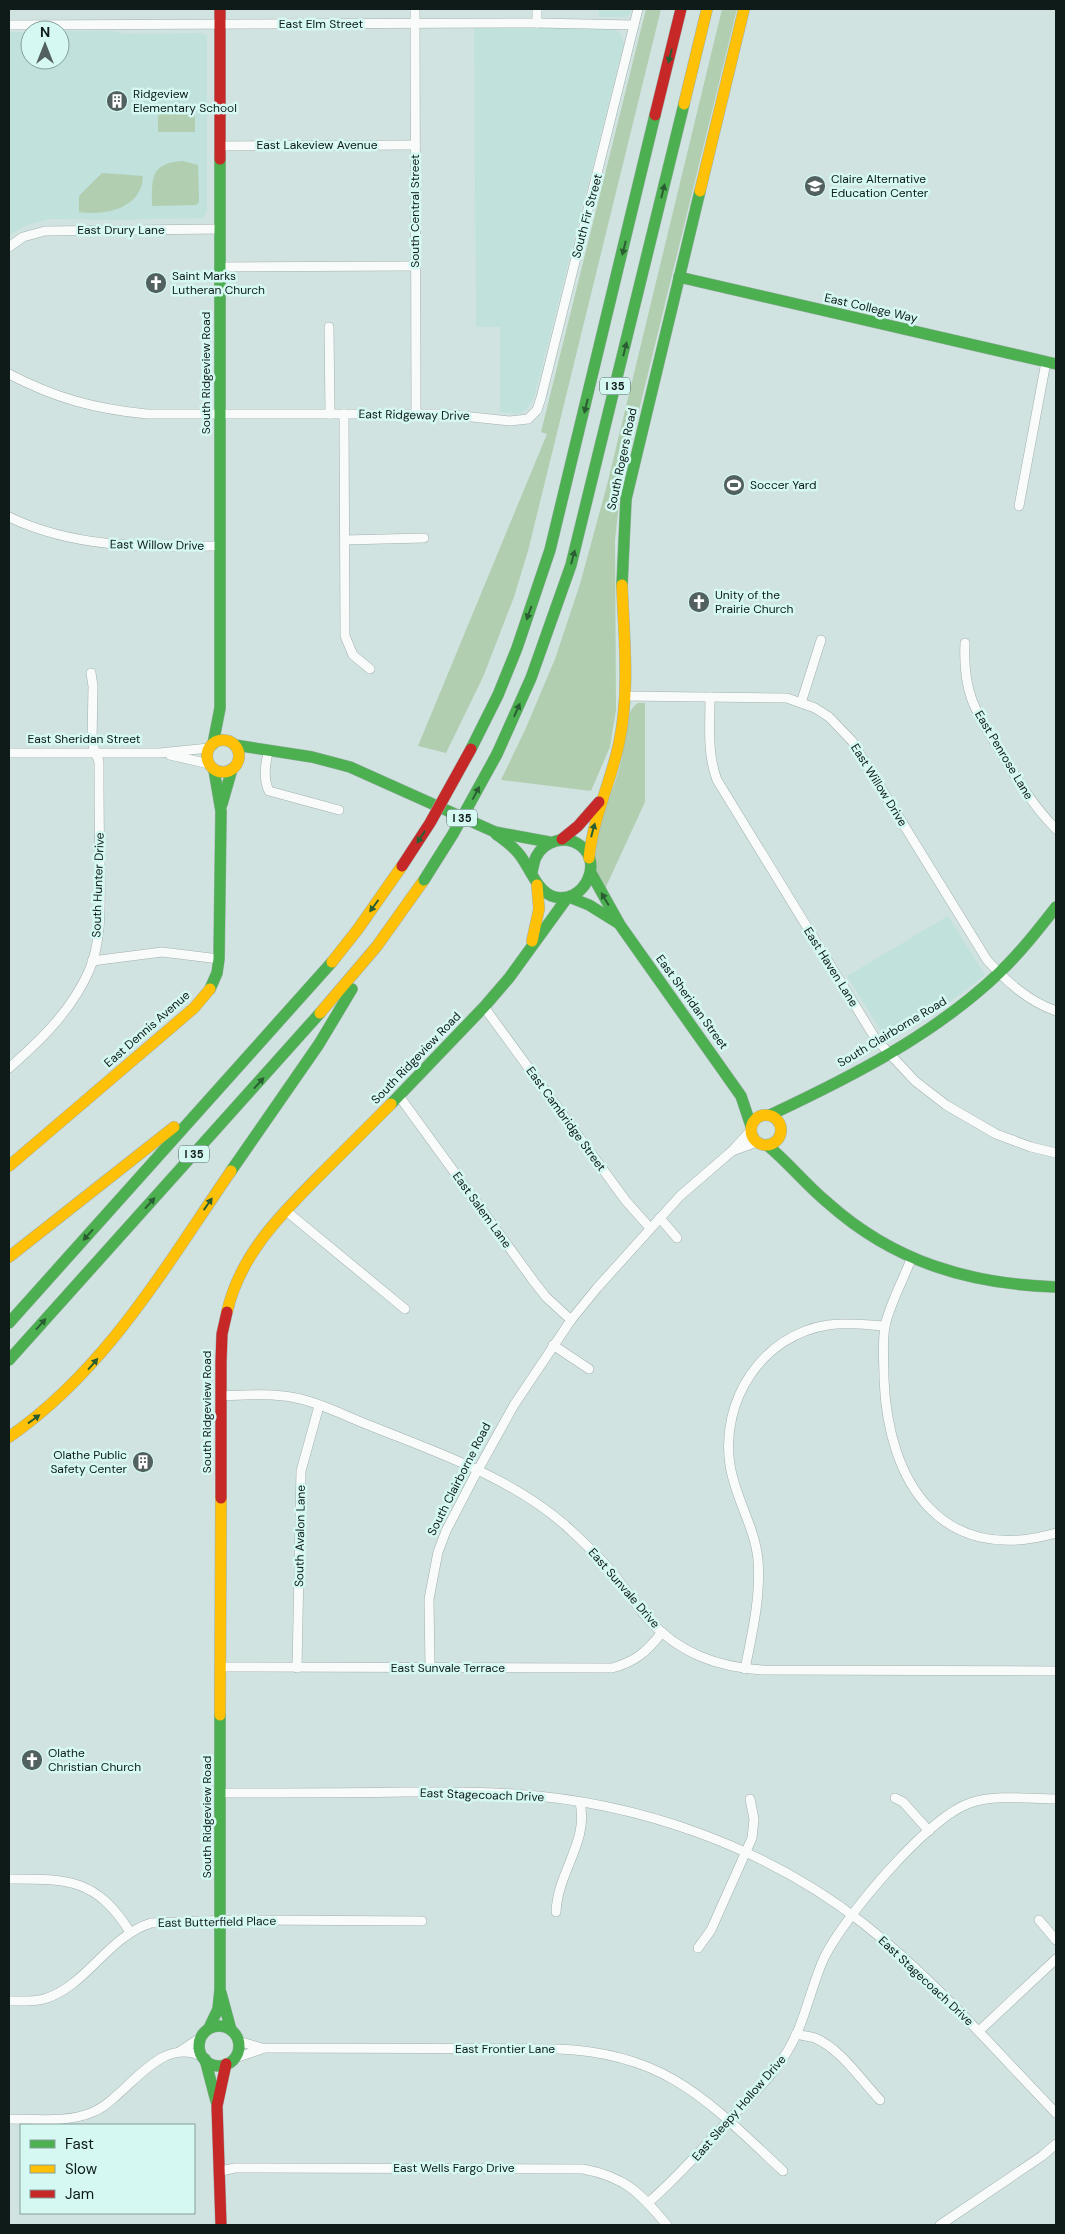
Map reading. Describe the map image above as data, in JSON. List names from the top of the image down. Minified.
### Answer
{"streets":{"main road":["East College Way","South Ridgeview Road","I 35","South Rogers Road","East Sheridan Street","East Dennis Avenue","South Clairborne Road"],"street":["East Elm Street","East Lakeview Avenue","South Central Street","South Fir Street","East Drury Lane","East Ridgeway Drive","East Willow Drive","East Penrose Lane","South Hunter Drive","East Haven Lane","East Cambridge Street","East Salem Lane","South Avalon Lane","East Sunvale Drive","East Sunvale Terrace","East Stagecoach Drive","East Butterfield Place","East Frontier Lane","East Sleepy Hollow Drive","East Wells Fargo Drive"]},"crossings":[["East Elm Street","South Central Street"],["East Elm Street","South Fir Street"],["East Elm Street","South Ridgeview Road"],["East Lakeview Avenue","South Central Street"],["East Lakeview Avenue","South Ridgeview Road"],["South Central Street","East Ridgeway Drive"],["South Fir Street","East Ridgeway Drive"],["East Drury Lane","South Ridgeview Road"],["East College Way","South Rogers Road"],["South Ridgeview Road","East Ridgeway Drive"],["South Ridgeview Road","East Willow Drive"],["South Ridgeview Road","East Sheridan Street"],["South Ridgeview Road","East Dennis Avenue"],["South Ridgeview Road","East Cambridge Street"],["South Ridgeview Road","East Salem Lane"],["South Ridgeview Road","East Sunvale Drive"],["South Ridgeview Road","East Sunvale Terrace"],["South Ridgeview Road","East Stagecoach Drive"],["South Ridgeview Road","East Butterfield Place"],["South Rogers Road","East Willow Drive"],["East Willow Drive","East Haven Lane"],["East Willow Drive","South Clairborne Road"],["East Sheridan Street","South Hunter Drive"],["East Sheridan Street","East Dennis Avenue"],["East Sheridan Street","South Clairborne Road"],["East Haven Lane","South Clairborne Road"],["South Clairborne Road","East Cambridge Street"],["South Clairborne Road","East Salem Lane"],["South Clairborne Road","East Sunvale Drive"],["South Clairborne Road","East Sunvale Terrace"],["South Avalon Lane","East Sunvale Drive"],["South Avalon Lane","East Sunvale Terrace"],["East Sunvale Drive","East Sunvale Terrace"],["East Stagecoach Drive","East Sleepy Hollow Drive"],["East Frontier Lane","East Sleepy Hollow Drive"],["East Sleepy Hollow Drive","East Wells Fargo Drive"]],"places":{"building":["Ridgeview Elementary School","Olathe Public Safety Center"],"school or university":["Claire Alternative Education Center"],"church":["Saint Marks Lutheran Church","Unity of the Prairie Church","Olathe Christian Church"],"sports":["Soccer Yard"]},"legend":["Fast","Slow","Jam"],"north":"top"}
